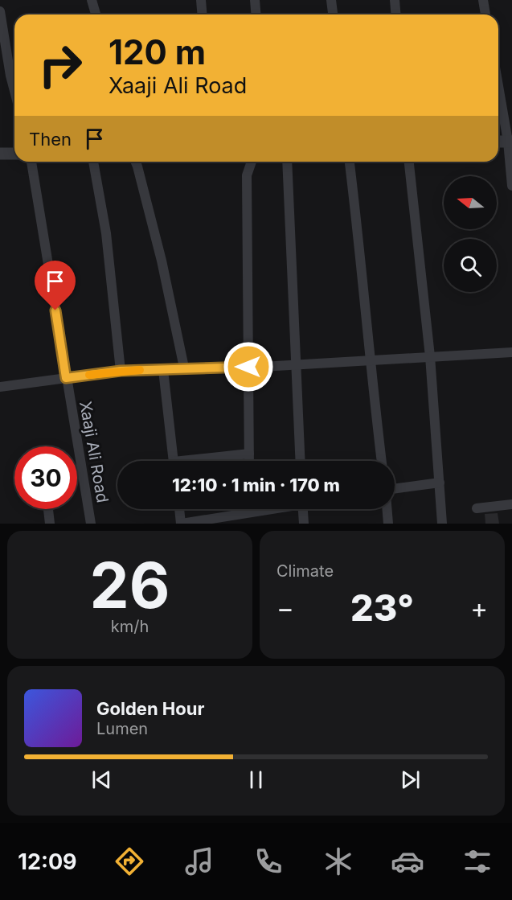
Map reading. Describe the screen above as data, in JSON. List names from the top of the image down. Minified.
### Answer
{"streets":{"street":["Xaaji Ali Road"]},"north":"left","page":{"turn":["120 m","Xaaji Ali Road"],"then":"Then","limit":"30","trip":"12:10 · 1 min · 170 m","tile":[["26","km/h"],"Climate"],"heat":["−","23°","+"],"song":["Golden Hour","Lumen"],"tabs":"12:09"}}
